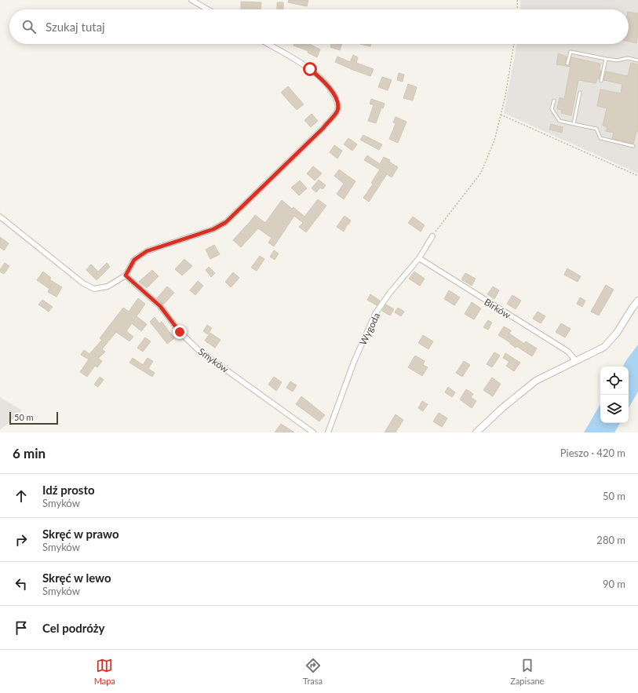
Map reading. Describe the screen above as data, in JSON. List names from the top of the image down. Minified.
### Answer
{"streets":{"street":["Birków","Wygoda","Smyków"]},"crossings":[["Birków","Wygoda"]],"scale_bar":"50 m","page":{"search":"Szukaj tutaj","scale":"50 m","heading":["6 min","Pieszo · 420 m"],"list":[["Idź prosto","Smyków","50 m"],["Skręć w prawo","Smyków","280 m"],["Skręć w lewo","Smyków","90 m"],"Cel podróży"],"nav":["Mapa","Trasa","Zapisane"]}}
